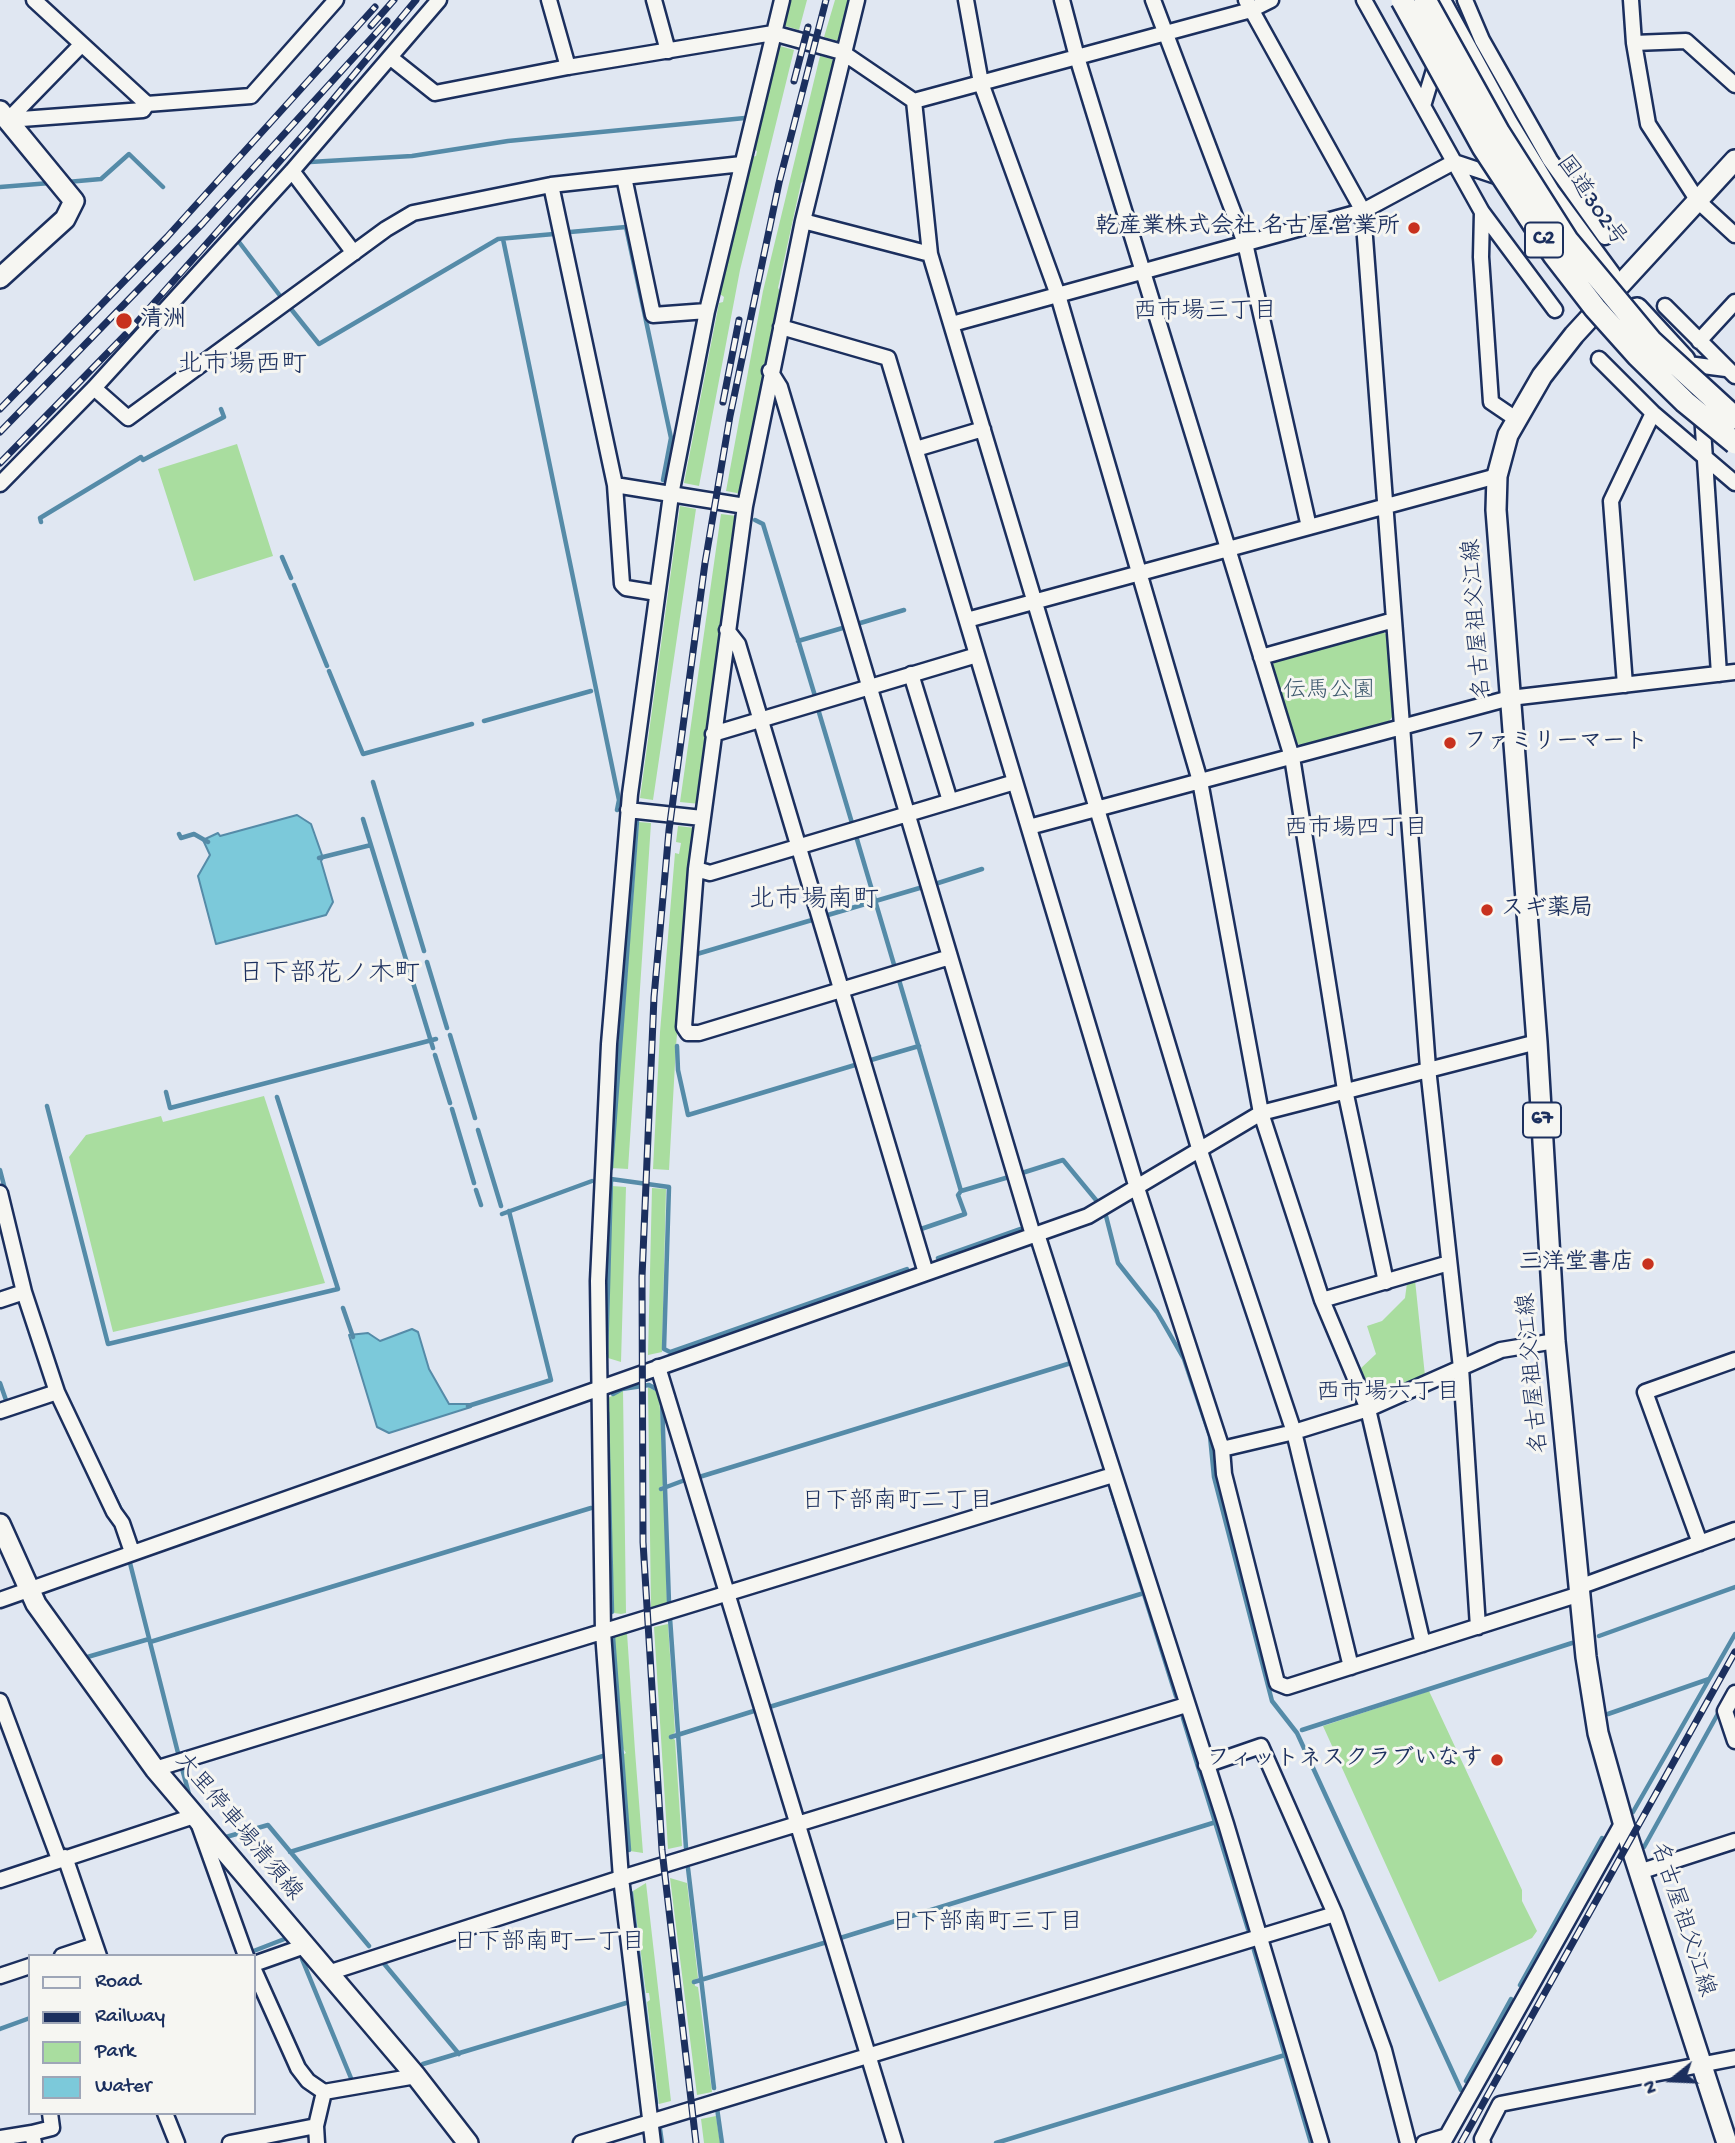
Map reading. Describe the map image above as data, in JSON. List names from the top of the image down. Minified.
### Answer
{"streets":{"highway":["国道302号","C2"],"main road":["名古屋祖父江線","67","大里停車場清須線"]},"crossings":[["国道302号","名古屋祖父江線"]],"districts":["西市場三丁目","北市場西町","西市場四丁目","北市場南町","日下部花ノ木町","西市場六丁目","日下部南町二丁目","日下部南町三丁目","日下部南町一丁目"],"parks":["伝馬公園"],"places":["乾産業株式会社 名古屋営業所","清洲","ファミリーマート","スギ薬局","三洋堂書店","フィットネスクラブいなす"],"legend":["Road","Railway","Park","Water"],"north":"left"}
